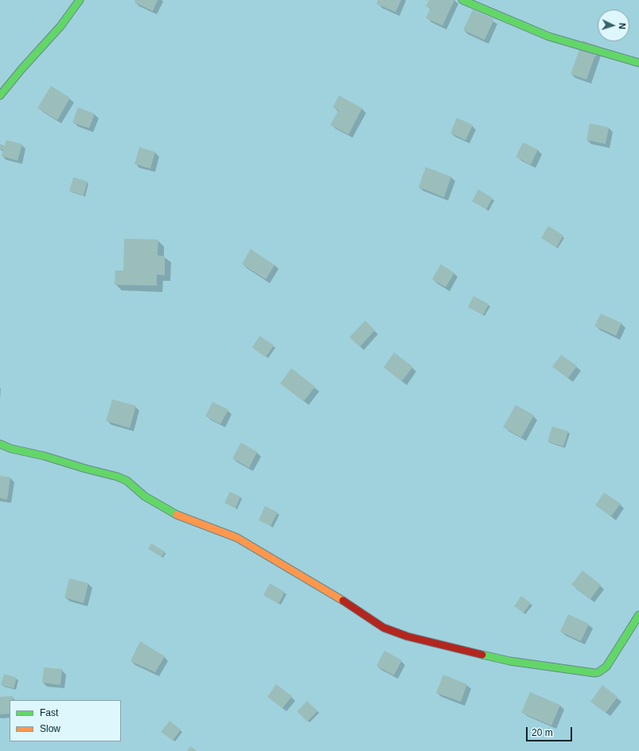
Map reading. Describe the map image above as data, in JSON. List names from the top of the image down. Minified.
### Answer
{"legend":["Fast","Slow"],"scale_bar":"20 m","north":"right"}
